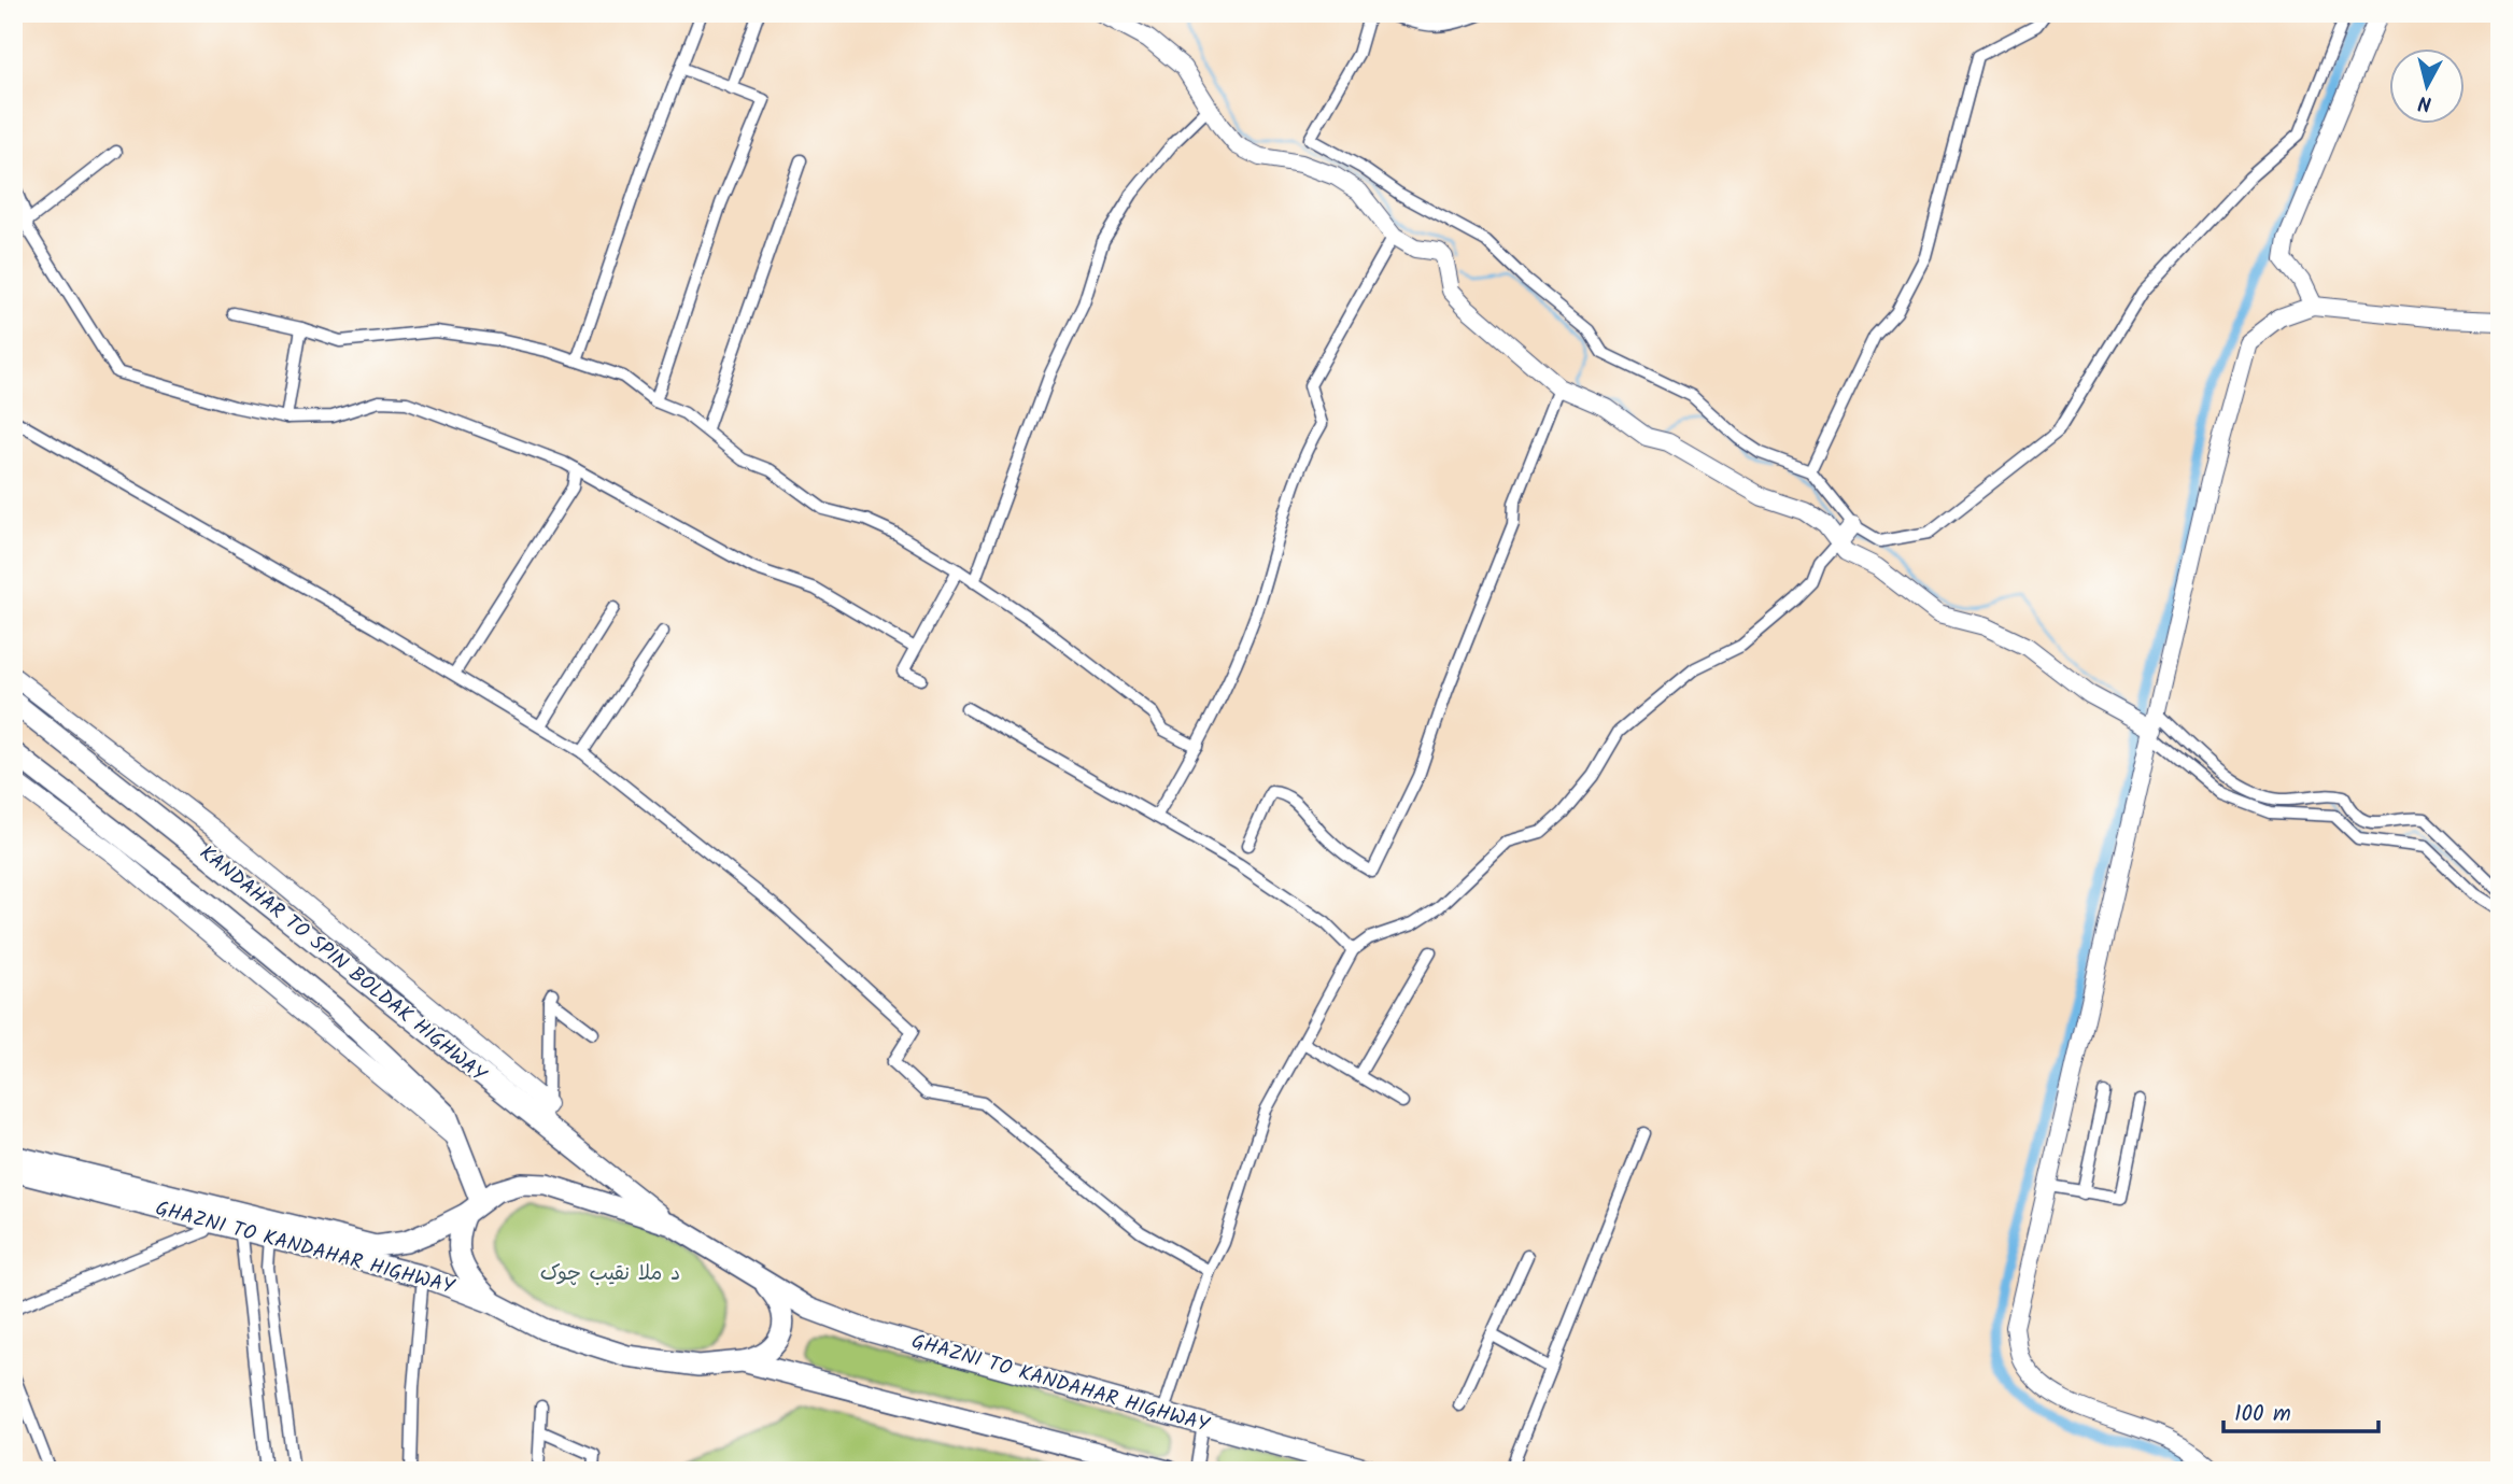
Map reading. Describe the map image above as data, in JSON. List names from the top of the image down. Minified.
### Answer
{"streets":{"highway":["KANDAHAR TO SPIN BOLDAK HIGHWAY","GHAZNI TO KANDAHAR HIGHWAY"]},"crossings":[["KANDAHAR TO SPIN BOLDAK HIGHWAY","GHAZNI TO KANDAHAR HIGHWAY"]],"parks":["د ملا نقيب چوک"],"scale_bar":"100 m","north":"bottom"}
